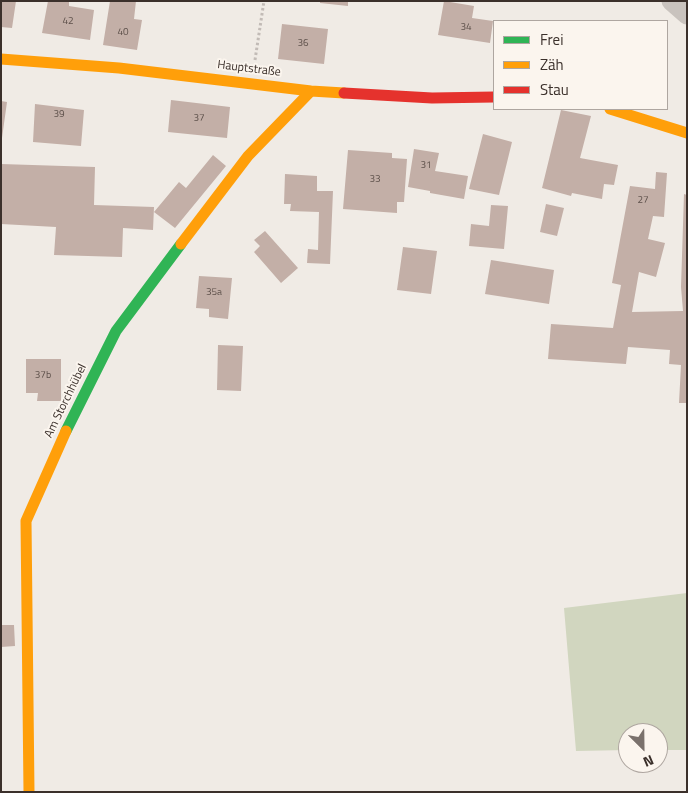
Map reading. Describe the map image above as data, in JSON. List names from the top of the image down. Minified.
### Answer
{"streets":{"street":["Hauptstraße","Am Storchhübel"]},"crossings":[["Hauptstraße","Am Storchhübel"]],"house_numbers":["42","34","40","36","39","37","31","33","27","35a","37b"],"legend":["Frei","Zäh","Stau"],"north":"bottom right"}
